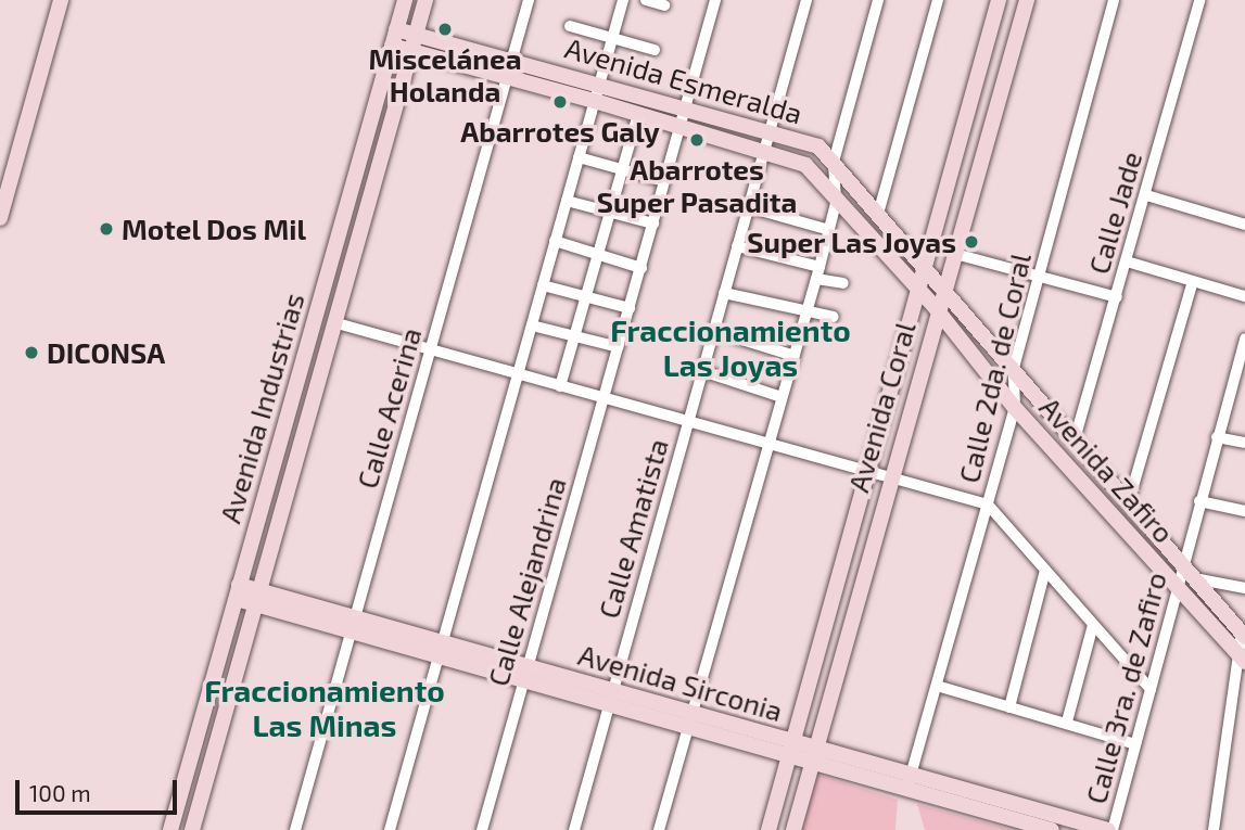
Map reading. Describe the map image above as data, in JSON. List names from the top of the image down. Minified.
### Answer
{"streets":{"street":["Avenida Esmeralda","Calle Jade","Calle 2da. de Coral","Avenida Coral","Avenida Industrias","Calle Acerina","Avenida Zafiro","Calle Amatista","Calle Alejandrina","Avenida Sirconia","Calle 3ra. de Zafiro"]},"crossings":[["Avenida Esmeralda","Avenida Coral"],["Avenida Esmeralda","Avenida Industrias"],["Avenida Esmeralda","Calle Acerina"],["Avenida Esmeralda","Avenida Zafiro"],["Avenida Esmeralda","Calle Amatista"],["Avenida Esmeralda","Calle Alejandrina"],["Calle Jade","Avenida Zafiro"],["Calle 2da. de Coral","Avenida Zafiro"],["Calle 2da. de Coral","Avenida Sirconia"],["Avenida Coral","Avenida Zafiro"],["Avenida Coral","Avenida Sirconia"],["Avenida Industrias","Avenida Sirconia"],["Calle Acerina","Avenida Sirconia"],["Avenida Zafiro","Calle 3ra. de Zafiro"],["Calle Amatista","Avenida Sirconia"],["Calle Alejandrina","Avenida Sirconia"],["Avenida Sirconia","Calle 3ra. de Zafiro"]],"districts":["Fraccionamiento Las Joyas","Fraccionamiento Las Minas"],"places":["Miscelánea Holanda","Abarrotes Galy","Abarrotes Super Pasadita","Motel Dos Mil","Super Las Joyas","DICONSA"],"scale_bar":"100 m"}
